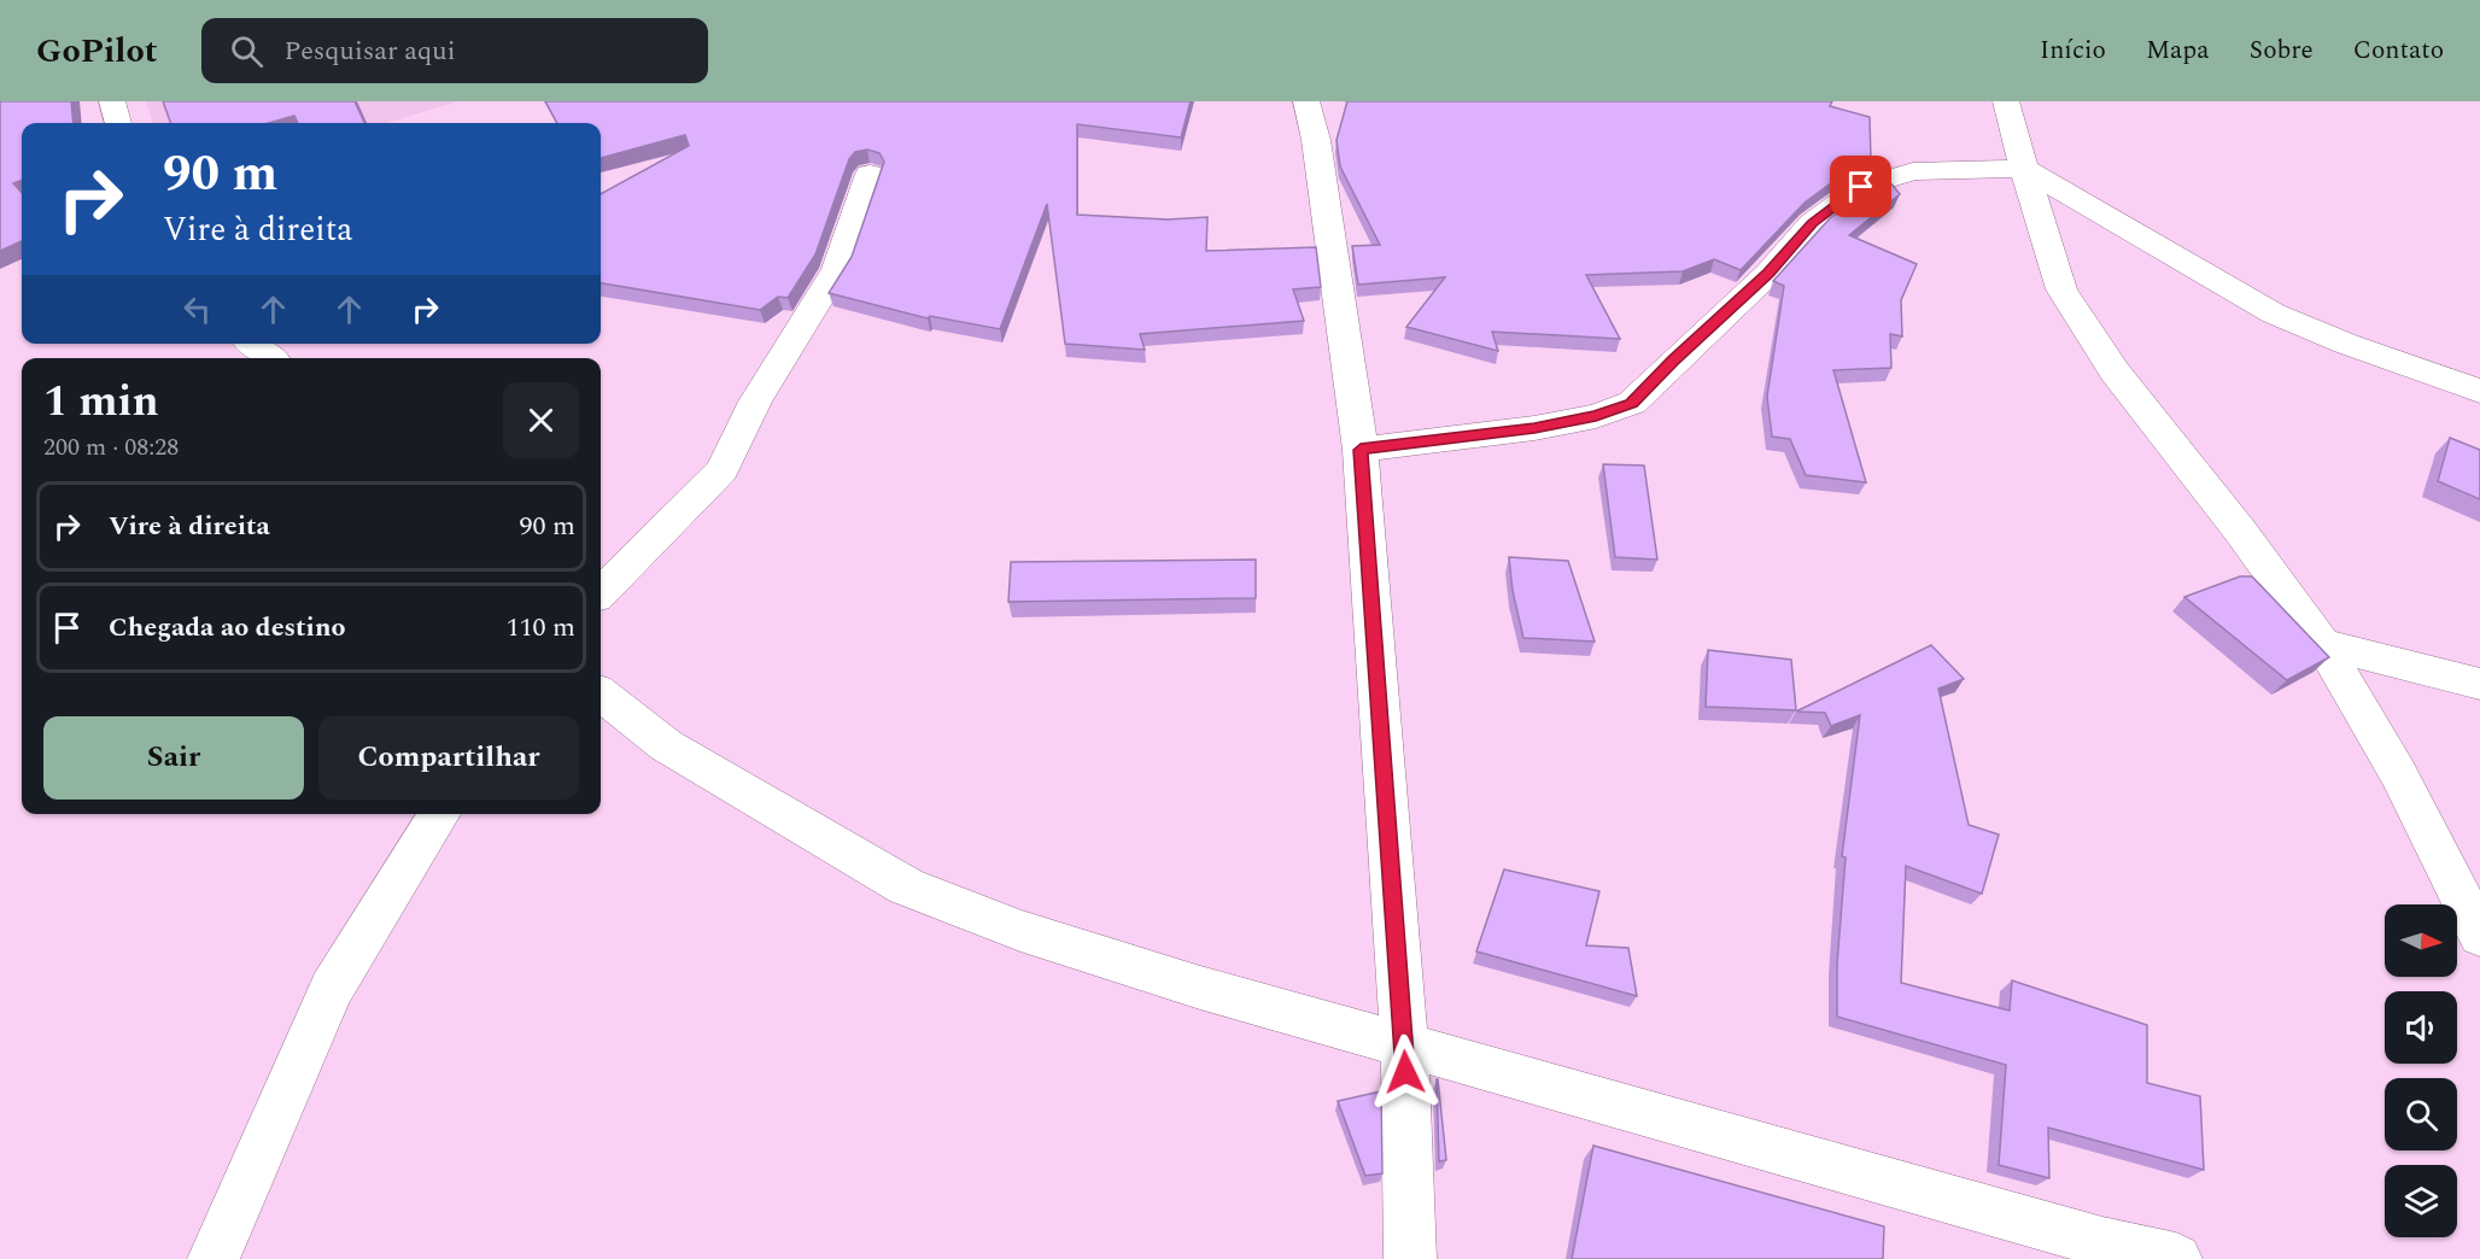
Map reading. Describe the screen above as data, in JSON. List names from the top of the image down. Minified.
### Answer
{"north":"right","page":{"header":"GoPilot","search":"Pesquisar aqui","nav":["Início","Mapa","Sobre","Contato"],"turn":["90 m","Vire à direita"],"heading":["1 min","200 m · 08:28"],"list":[{"name":"Vire à direita","value":"90 m"},{"name":"Chegada ao destino","value":"110 m"}],"buttons":["Sair","Compartilhar"]}}
